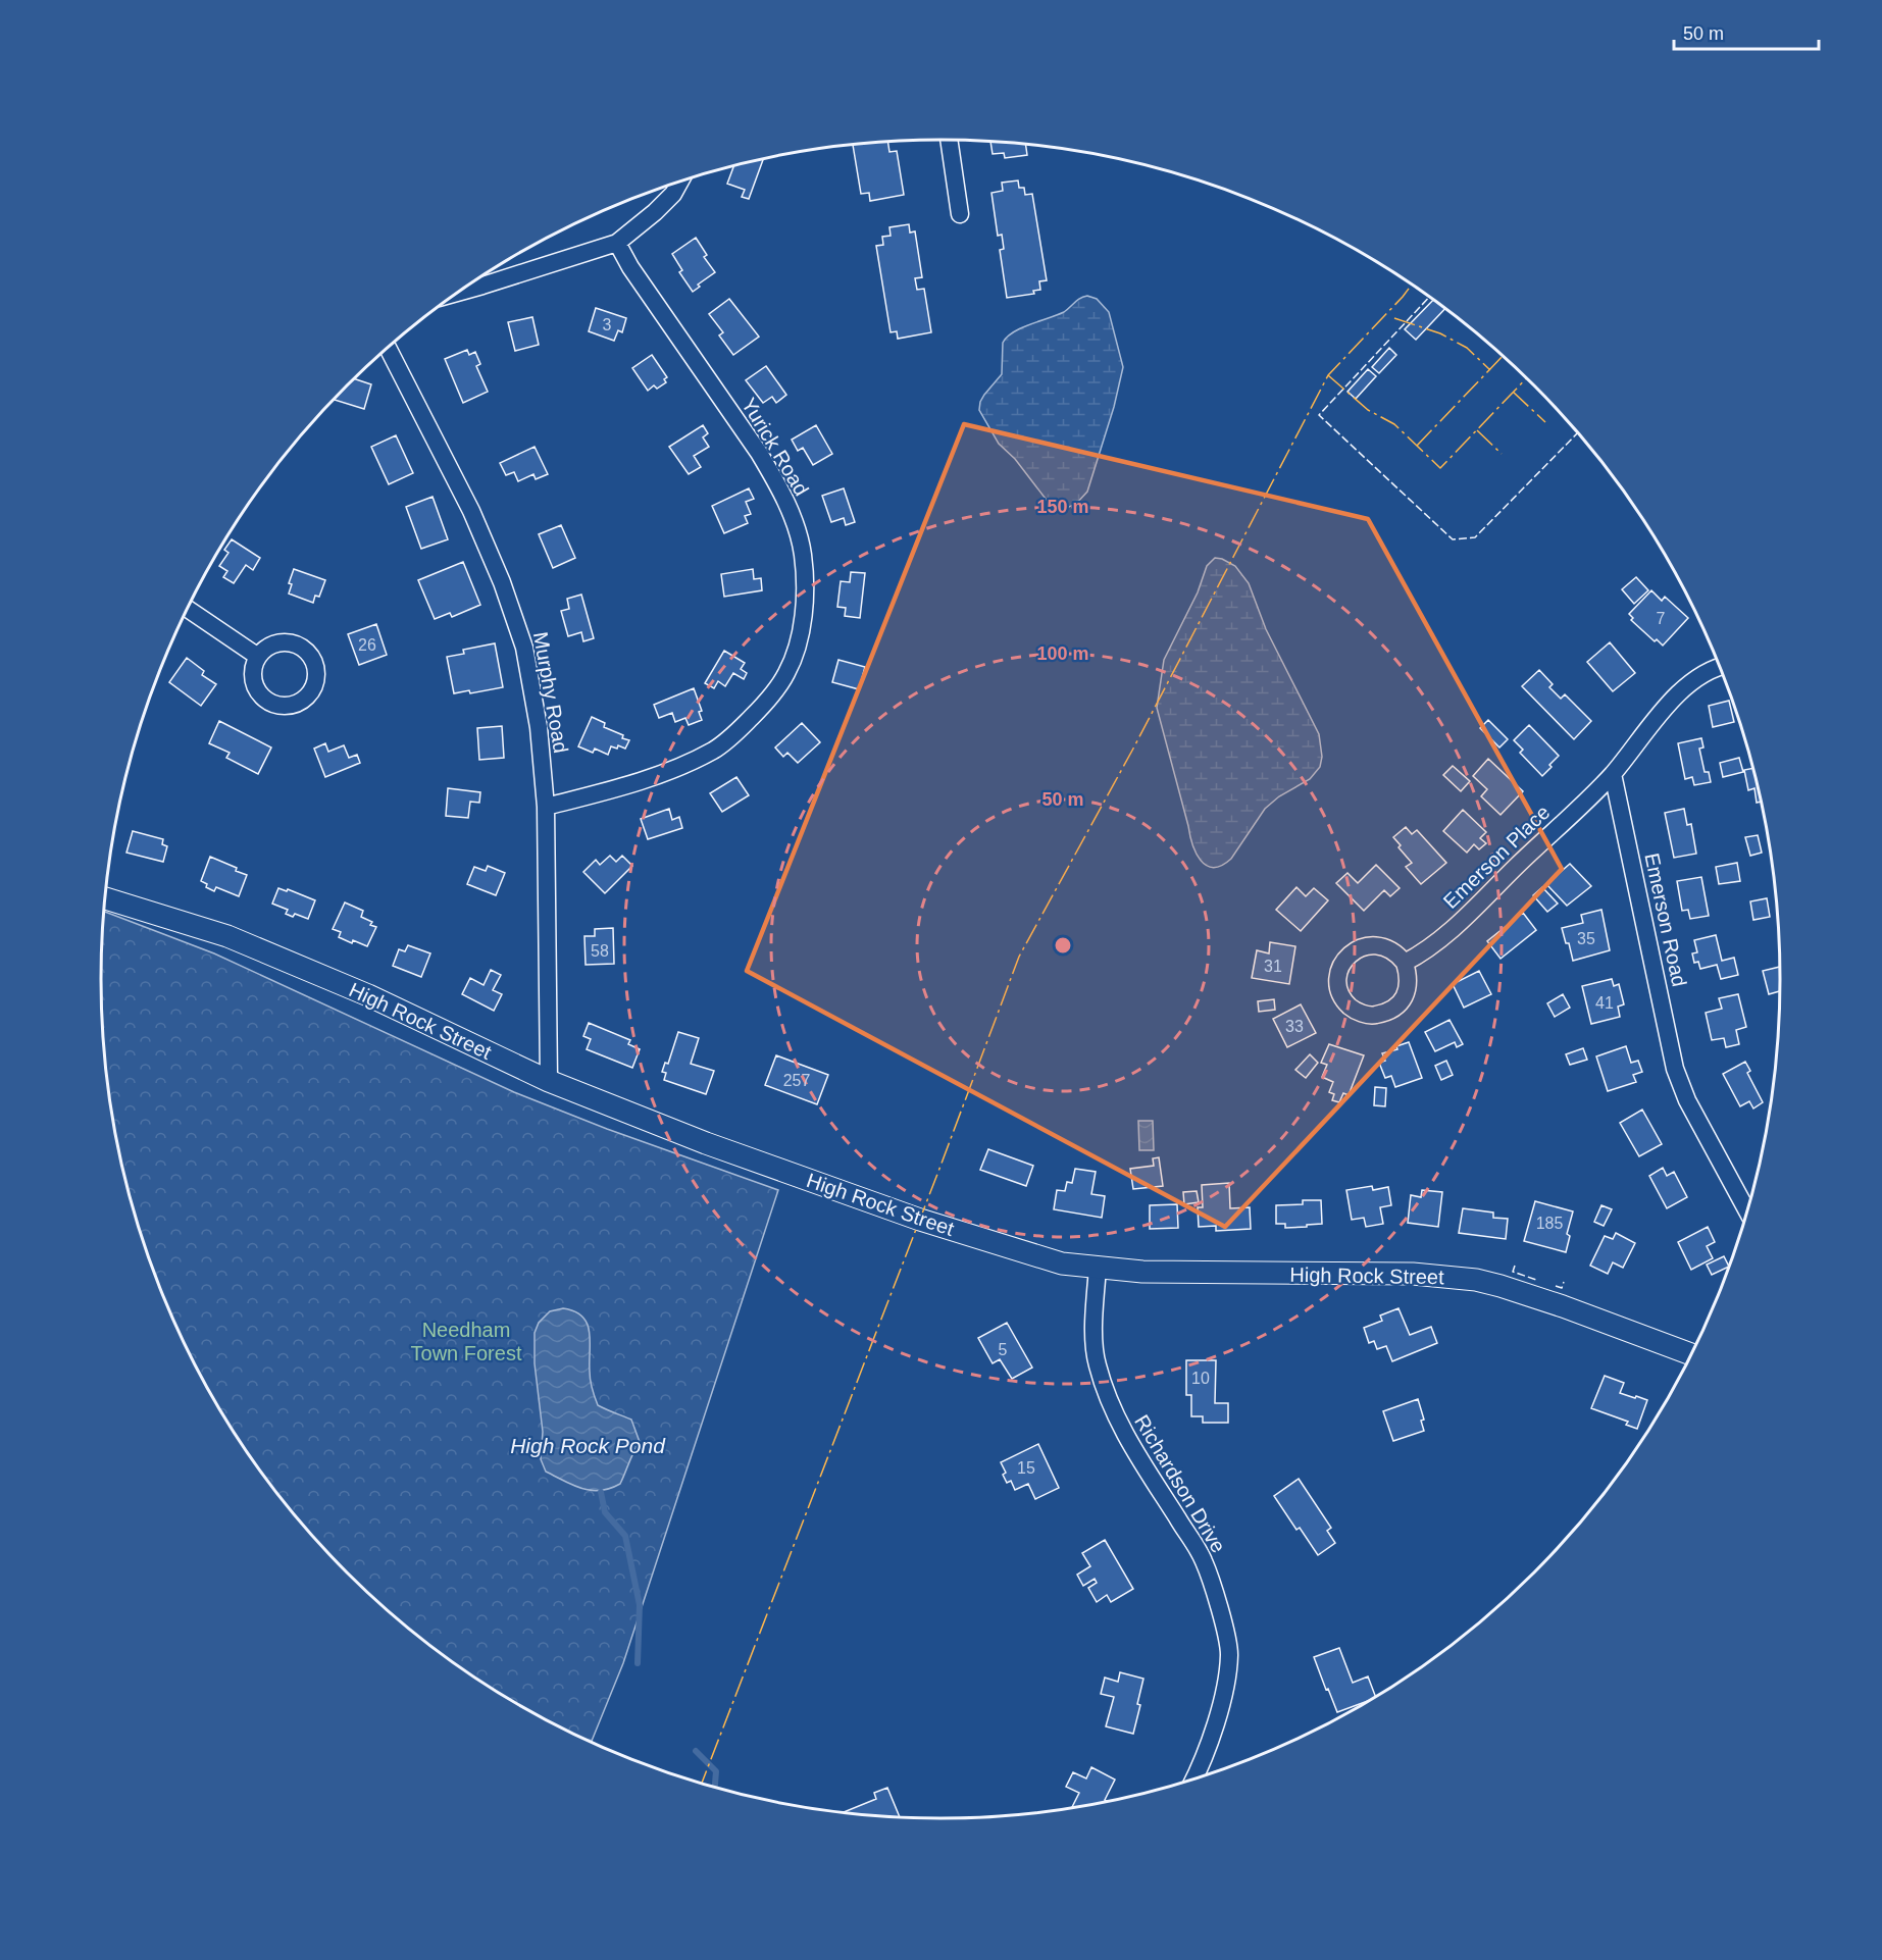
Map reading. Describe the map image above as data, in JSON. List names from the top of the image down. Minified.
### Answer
{"streets":{"street":["Yurick Road","Murphy Road","Emerson Place","Emerson Road","High Rock Street","Richardson Drive"]},"crossings":[["Yurick Road","Murphy Road"],["Murphy Road","High Rock Street"],["Emerson Place","Emerson Road"],["High Rock Street","Richardson Drive"]],"water":["High Rock Pond"],"parks":["Needham Town Forest"],"house_numbers":["3","7","26","35","58","31","41","33","257","185","5","10","15"],"scale_bar":"50 m","rings":["150 m","100 m","50 m"]}
